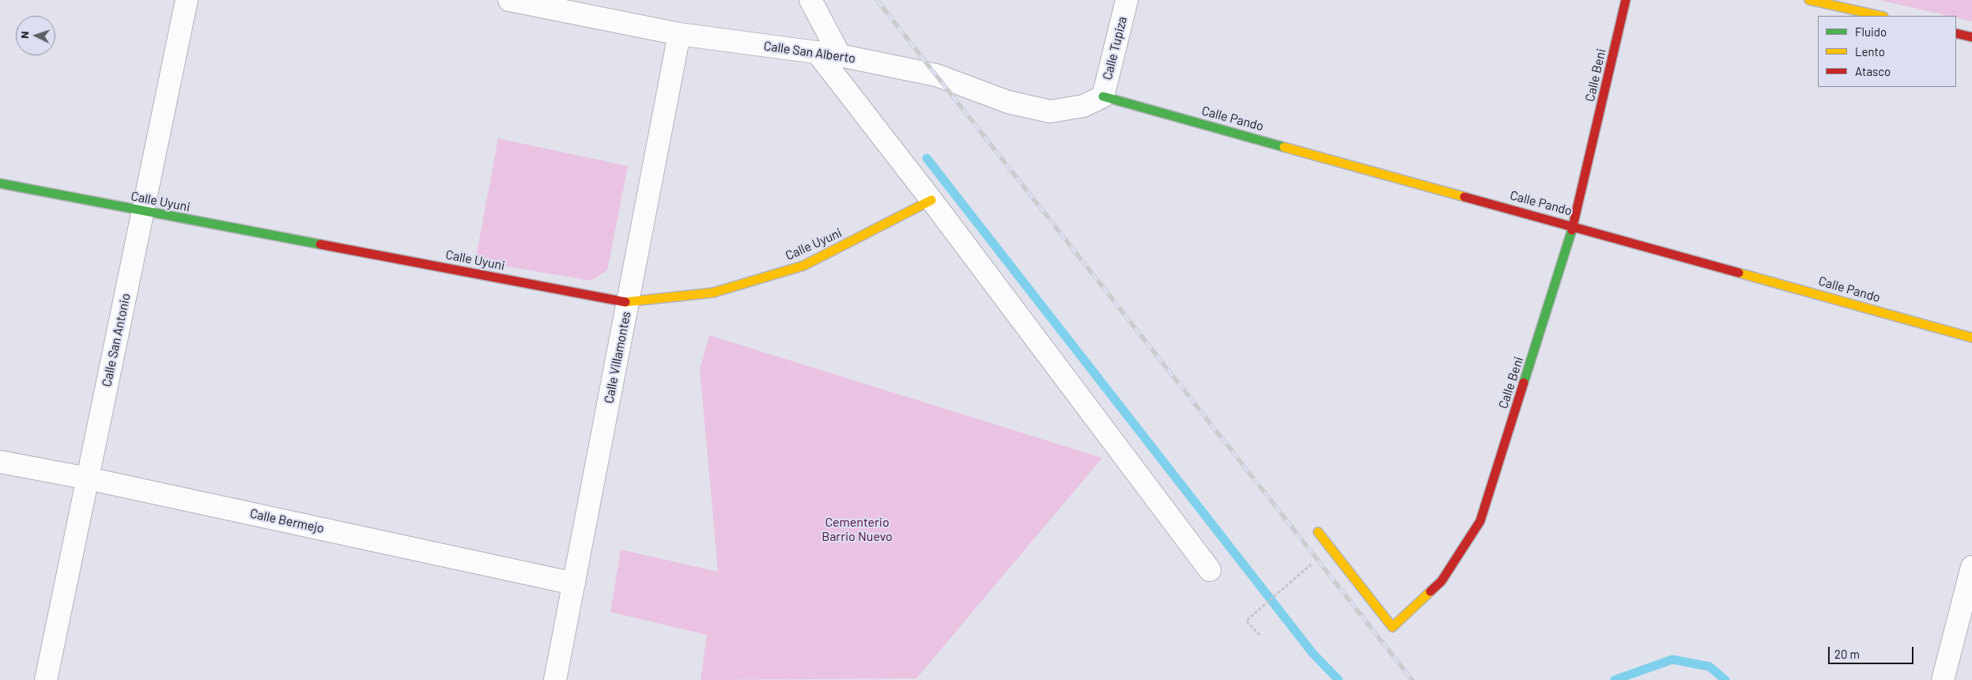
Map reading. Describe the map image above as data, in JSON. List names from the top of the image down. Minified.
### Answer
{"streets":{"main road":["Calle Beni","Calle Pando","Calle Uyuni"],"street":["Calle Tupiza","Calle San Alberto","Calle San Antonio","Calle Villamontes","Calle Bermejo"]},"crossings":[["Calle Tupiza","Calle San Alberto"],["Calle Tupiza","Calle Pando"],["Calle San Alberto","Calle Pando"],["Calle San Alberto","Calle Villamontes"],["Calle Beni","Calle Pando"],["Calle Uyuni","Calle San Antonio"],["Calle Uyuni","Calle Villamontes"],["Calle San Antonio","Calle Bermejo"],["Calle Villamontes","Calle Bermejo"]],"parks":["Cementerio Barrio Nuevo"],"legend":["Fluido","Lento","Atasco"],"scale_bar":"20 m","north":"left"}
